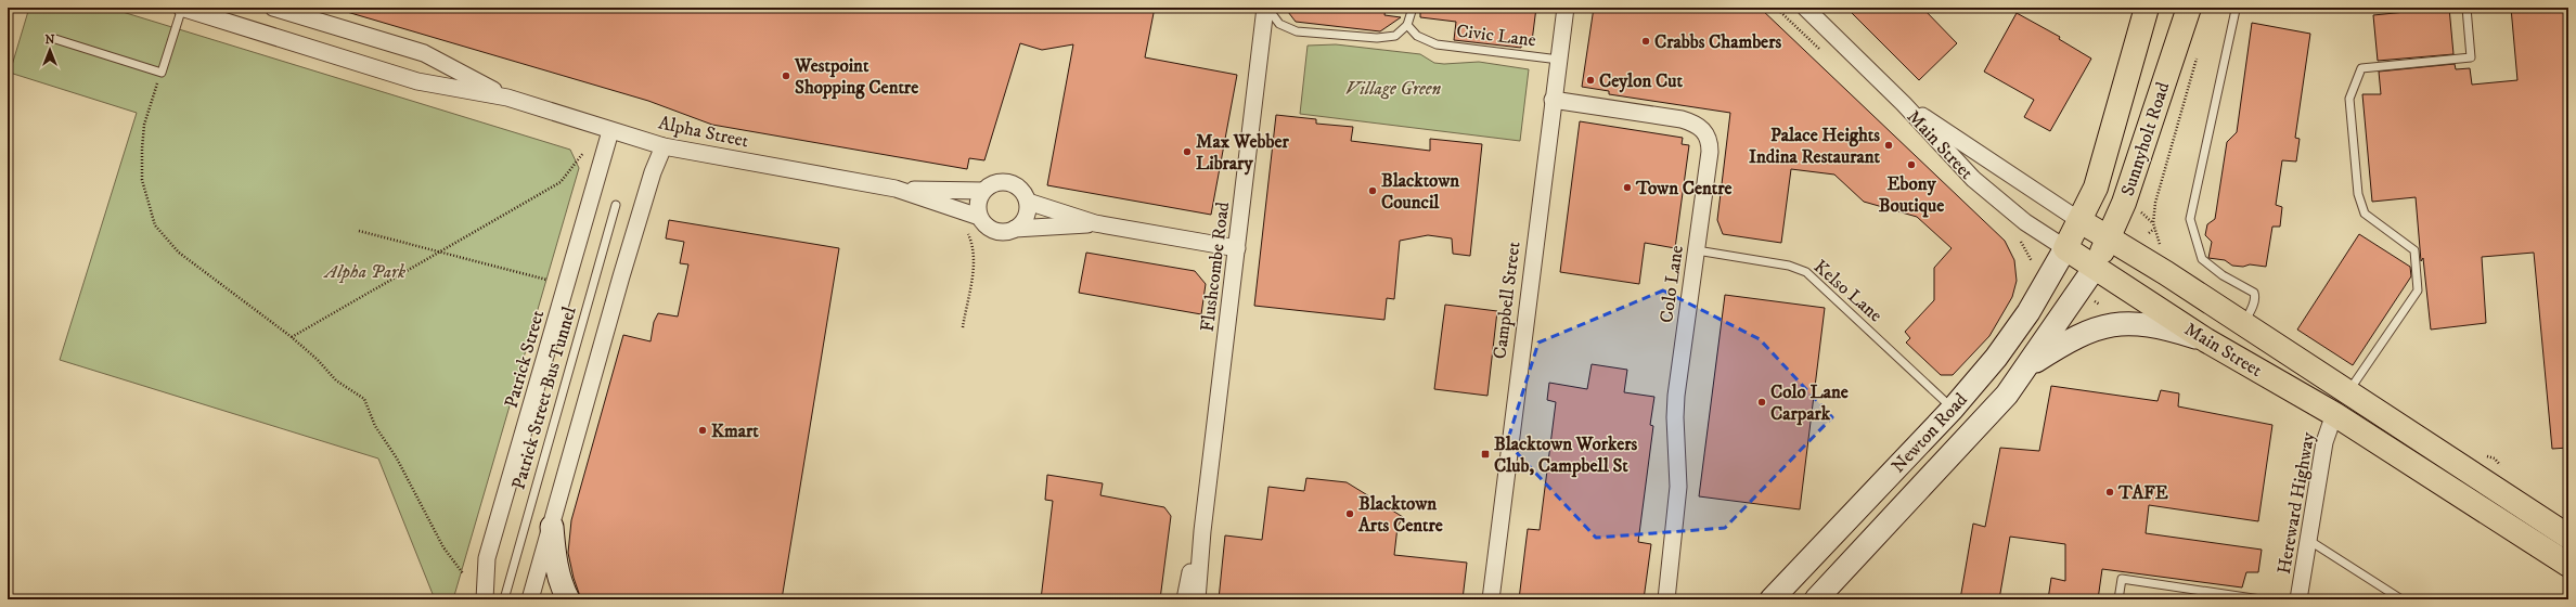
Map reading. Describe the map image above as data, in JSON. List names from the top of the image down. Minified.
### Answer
{"streets":{"main road":["Sunnyholt Road","Main Street","Newton Road"],"street":["Alpha Street","Flushcombe Road","Colo Lane","Campbell Street","Patrick Street","Hereward Highway"],"lane":["Civic Lane","Kelso Lane","Patrick Street Bus Tunnel"]},"crossings":[["Civic Lane","Campbell Street"],["Alpha Street","Patrick Street"],["Sunnyholt Road","Main Street"],["Sunnyholt Road","Newton Road"],["Main Street","Newton Road"],["Main Street","Hereward Highway"],["Colo Lane","Kelso Lane"],["Colo Lane","Campbell Street"],["Kelso Lane","Newton Road"]],"parks":["Village Green","Alpha Park"],"places":{"other":["Crabbs Chambers","Westpoint Shopping Centre","Ceylon Cut","Palace Heights Indina Restaurant","Max Webber Library","Ebony Boutique","Town Centre","Blacktown Council","Colo Lane Carpark","Kmart","TAFE","Blacktown Arts Centre"],"transit":["Blacktown Workers Club, Campbell St"]},"north":"top"}
